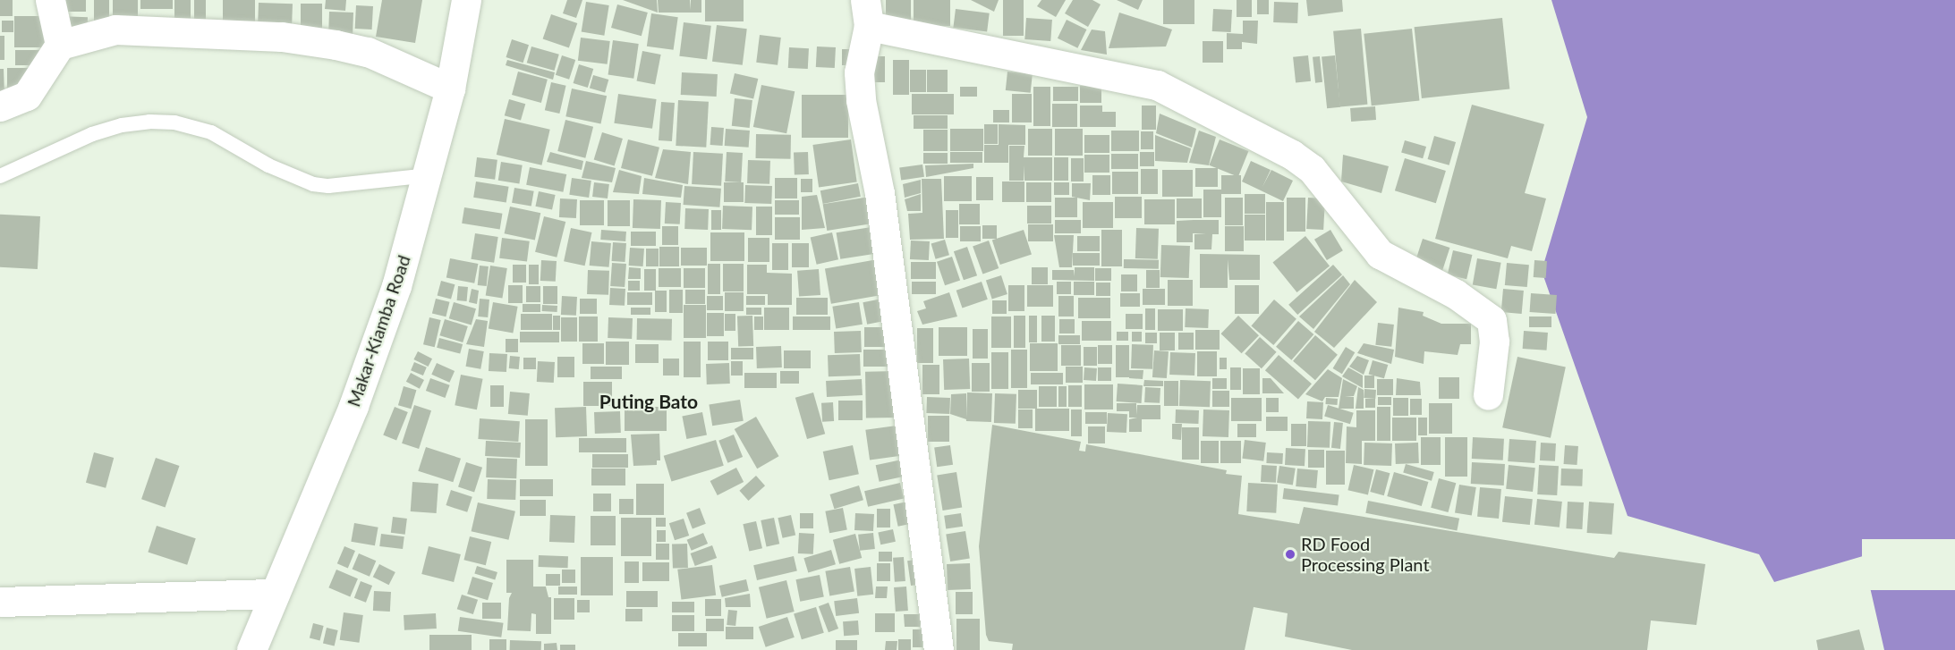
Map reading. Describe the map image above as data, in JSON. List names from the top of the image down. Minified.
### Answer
{"streets":{"street":["Makar-Kiamba Road"]},"districts":["Puting Bato"],"places":["RD Food Processing Plant"]}
